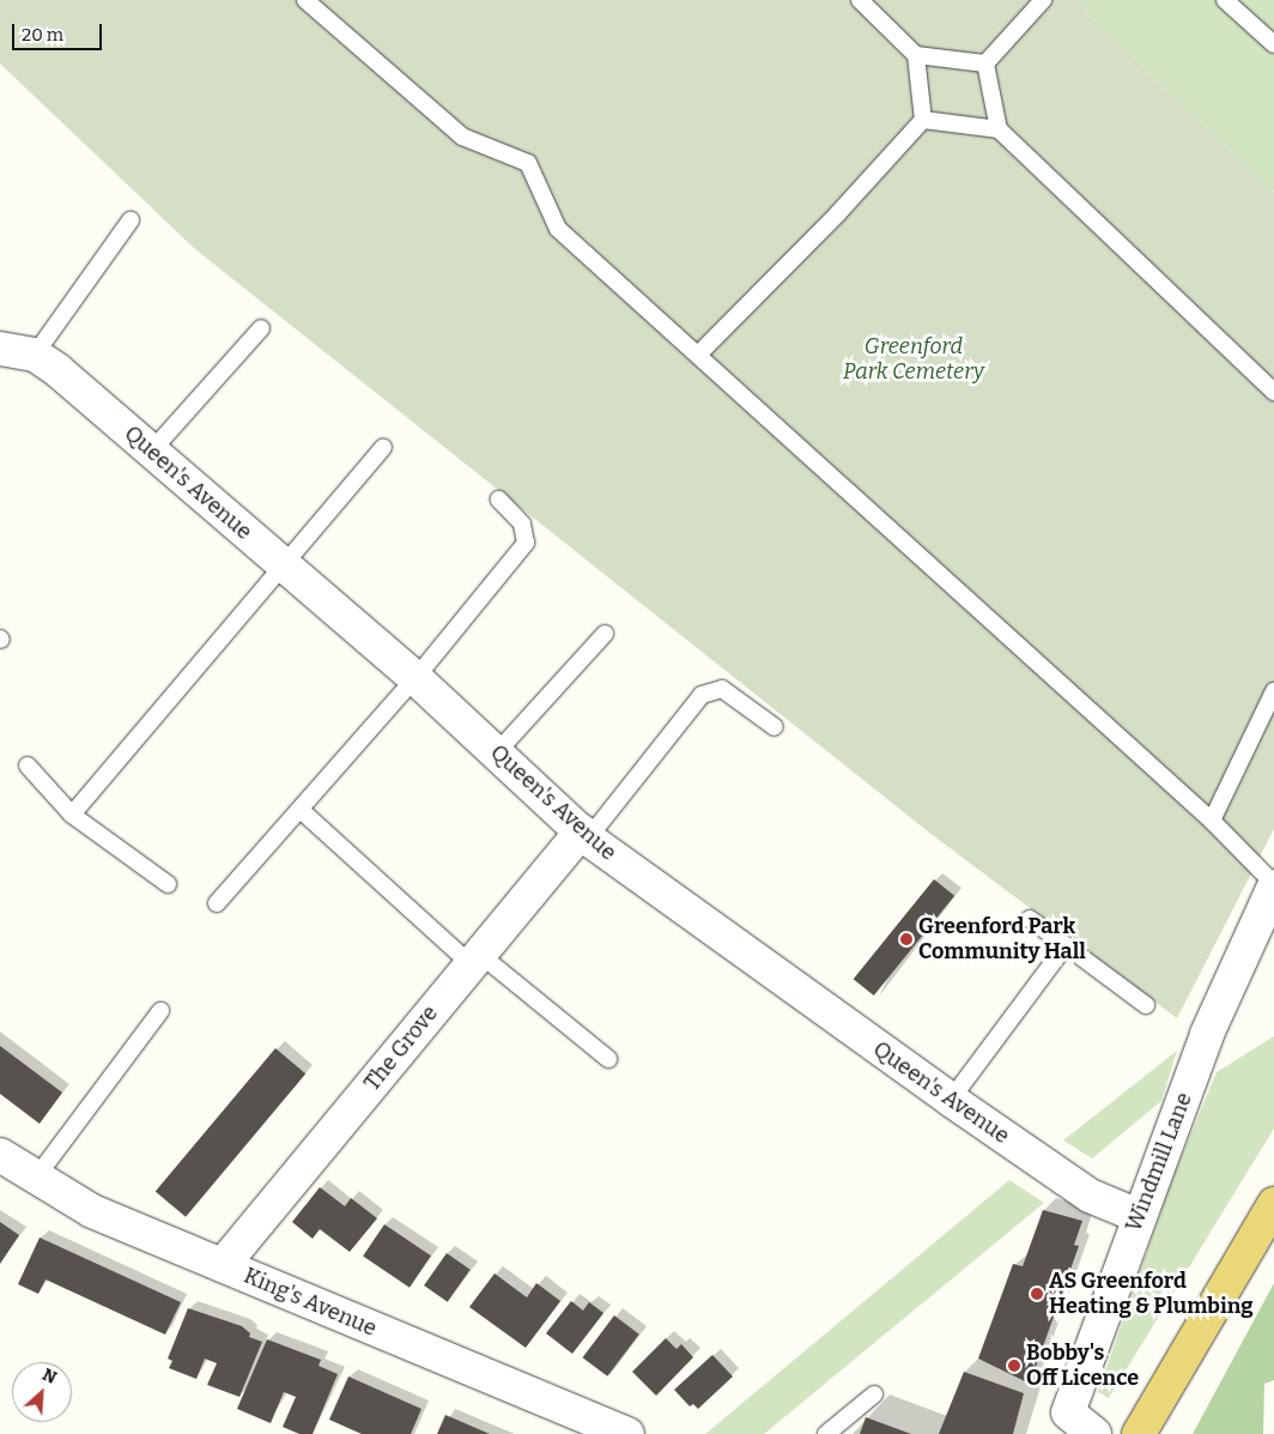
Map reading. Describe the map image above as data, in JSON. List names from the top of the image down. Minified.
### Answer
{"streets":{"street":["Queen's Avenue","The Grove","Windmill Lane","King's Avenue"]},"crossings":[["Queen's Avenue","The Grove"],["Queen's Avenue","Windmill Lane"],["The Grove","King's Avenue"]],"parks":["Greenford Park Cemetery"],"places":["Greenford Park Community Hall","AS Greenford Heating & Plumbing","Bobby's Off Licence"],"scale_bar":"20 m","north":"top right"}
